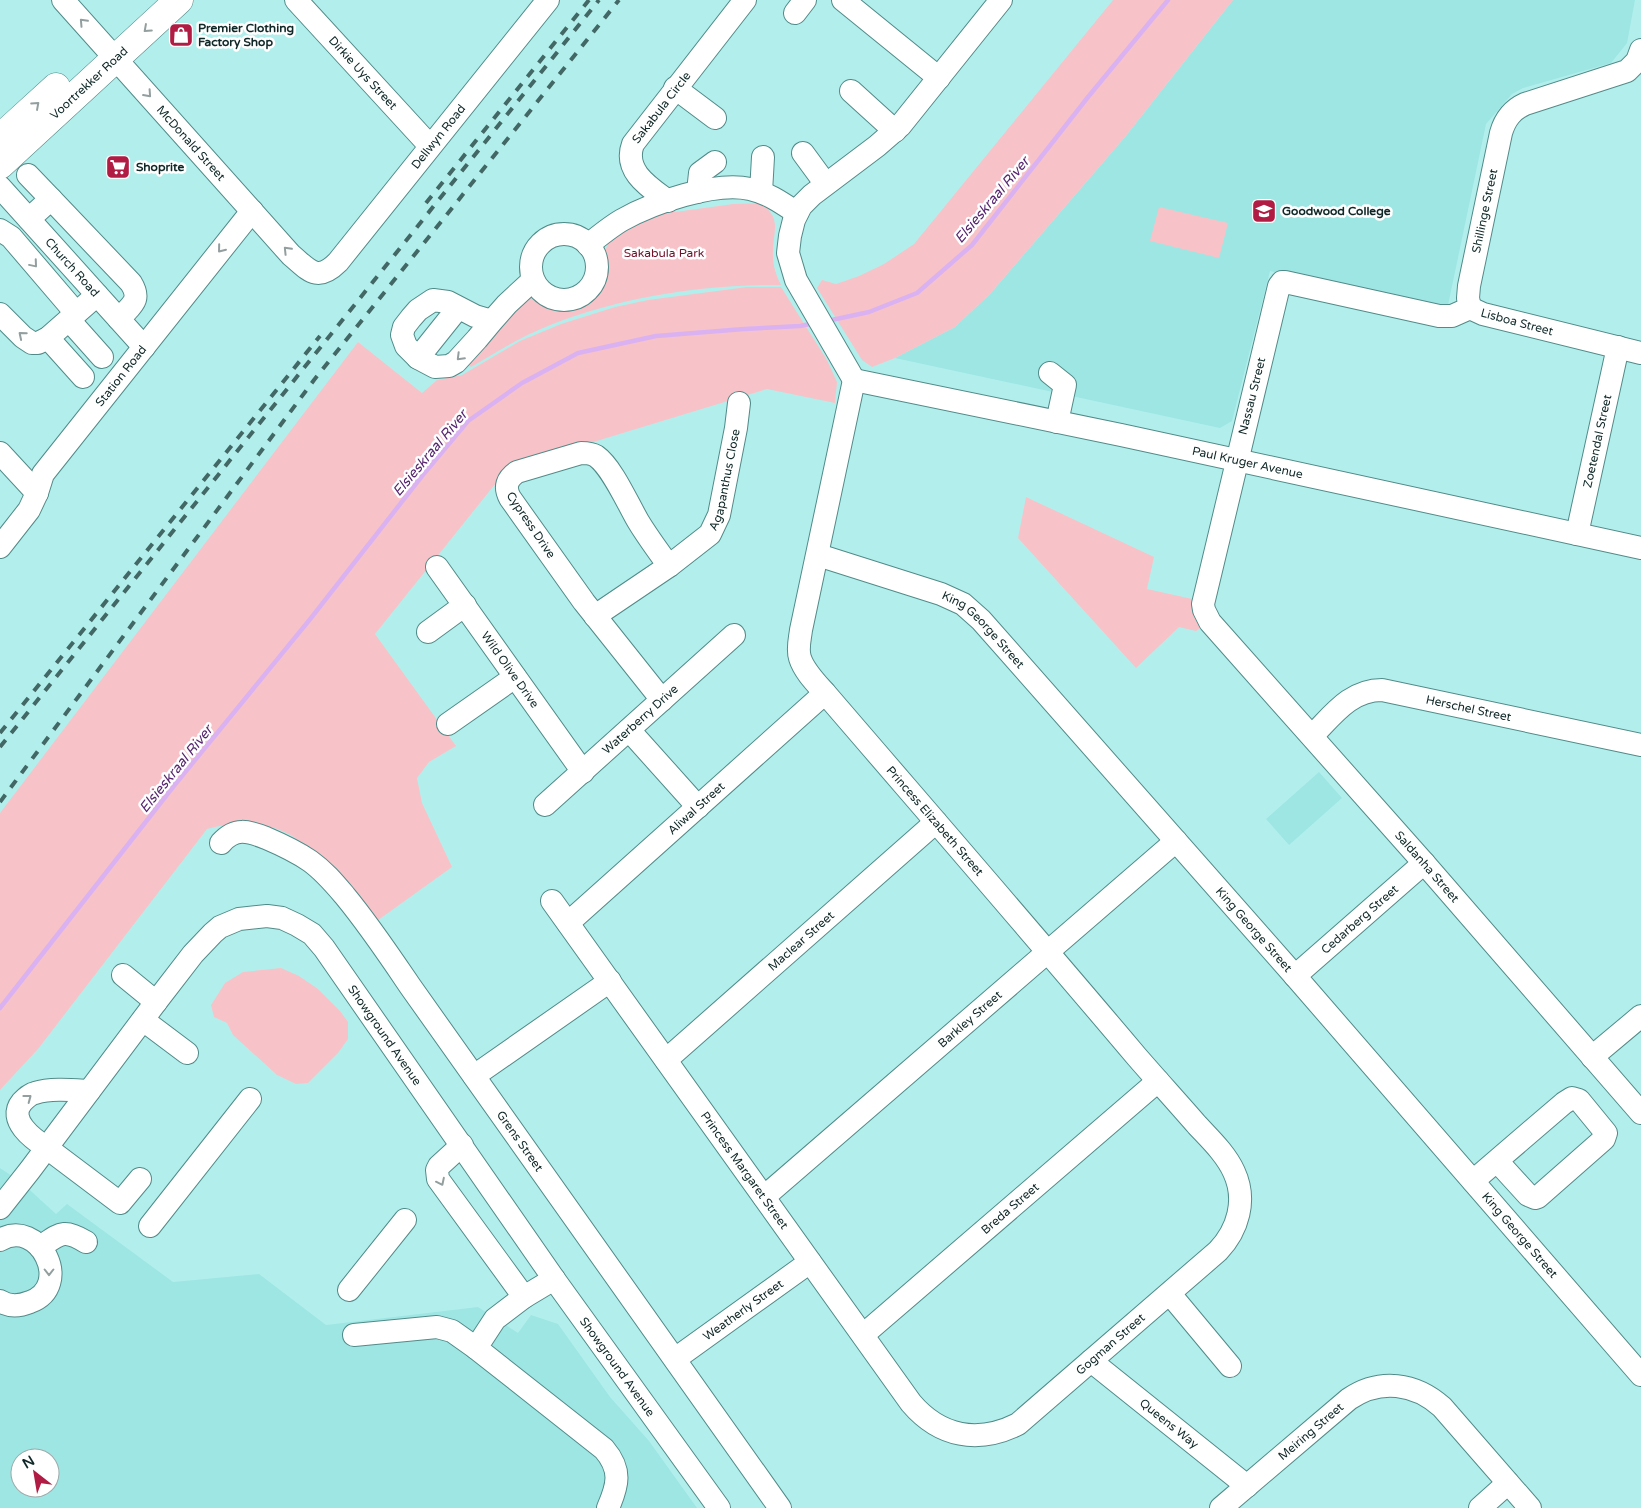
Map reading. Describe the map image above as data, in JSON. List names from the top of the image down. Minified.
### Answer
{"streets":{"main road":["Voortrekker Road"],"street":["Dirkie Uys Street","Sakabula Circle","Dellwyn Road","McDonald Street","Shillinge Street","Church Road","Lisboa Street","Station Road","Nassau Street","Zoetendal Street","Paul Kruger Avenue","Agapanthus Close","Cypress Drive","King George Street","Wild Olive Drive","Herschel Street","Waterberry Drive","Aliwal Street","Princess Elizabeth Street","Saldanha Street","Cedarberg Street","Maclear Street","Barkley Street","Showground Avenue","Grens Street","Princess Margaret Street","Breda Street","Weatherly Street","Gogman Street","Queens Way","Meiring Street"]},"crossings":[["Dirkie Uys Street","Dellwyn Road"],["Voortrekker Road","McDonald Street"],["Dellwyn Road","McDonald Street"],["McDonald Street","Station Road"],["Shillinge Street","Lisboa Street"],["Church Road","Station Road"],["Lisboa Street","Nassau Street"],["Lisboa Street","Zoetendal Street"],["Nassau Street","Paul Kruger Avenue"],["Nassau Street","Saldanha Street"],["Zoetendal Street","Paul Kruger Avenue"],["Paul Kruger Avenue","Princess Elizabeth Street"],["Agapanthus Close","Cypress Drive"],["Cypress Drive","Waterberry Drive"],["King George Street","Princess Elizabeth Street"],["King George Street","Cedarberg Street"],["King George Street","Barkley Street"],["Wild Olive Drive","Waterberry Drive"],["Herschel Street","Saldanha Street"],["Aliwal Street","Princess Elizabeth Street"],["Aliwal Street","Princess Margaret Street"],["Princess Elizabeth Street","Maclear Street"],["Princess Elizabeth Street","Barkley Street"],["Princess Elizabeth Street","Breda Street"],["Princess Elizabeth Street","Gogman Street"],["Saldanha Street","Cedarberg Street"],["Maclear Street","Princess Margaret Street"],["Barkley Street","Princess Margaret Street"],["Grens Street","Weatherly Street"],["Princess Margaret Street","Breda Street"],["Princess Margaret Street","Weatherly Street"],["Princess Margaret Street","Gogman Street"],["Gogman Street","Queens Way"],["Queens Way","Meiring Street"]],"one_way":["Station Road"],"water":["Elsieskraal River"],"parks":["Sakabula Park"],"places":{"shop":["Premier Clothing Factory Shop"],"supermarket":["Shoprite"],"school or university":["Goodwood College"]},"north":"top left"}
